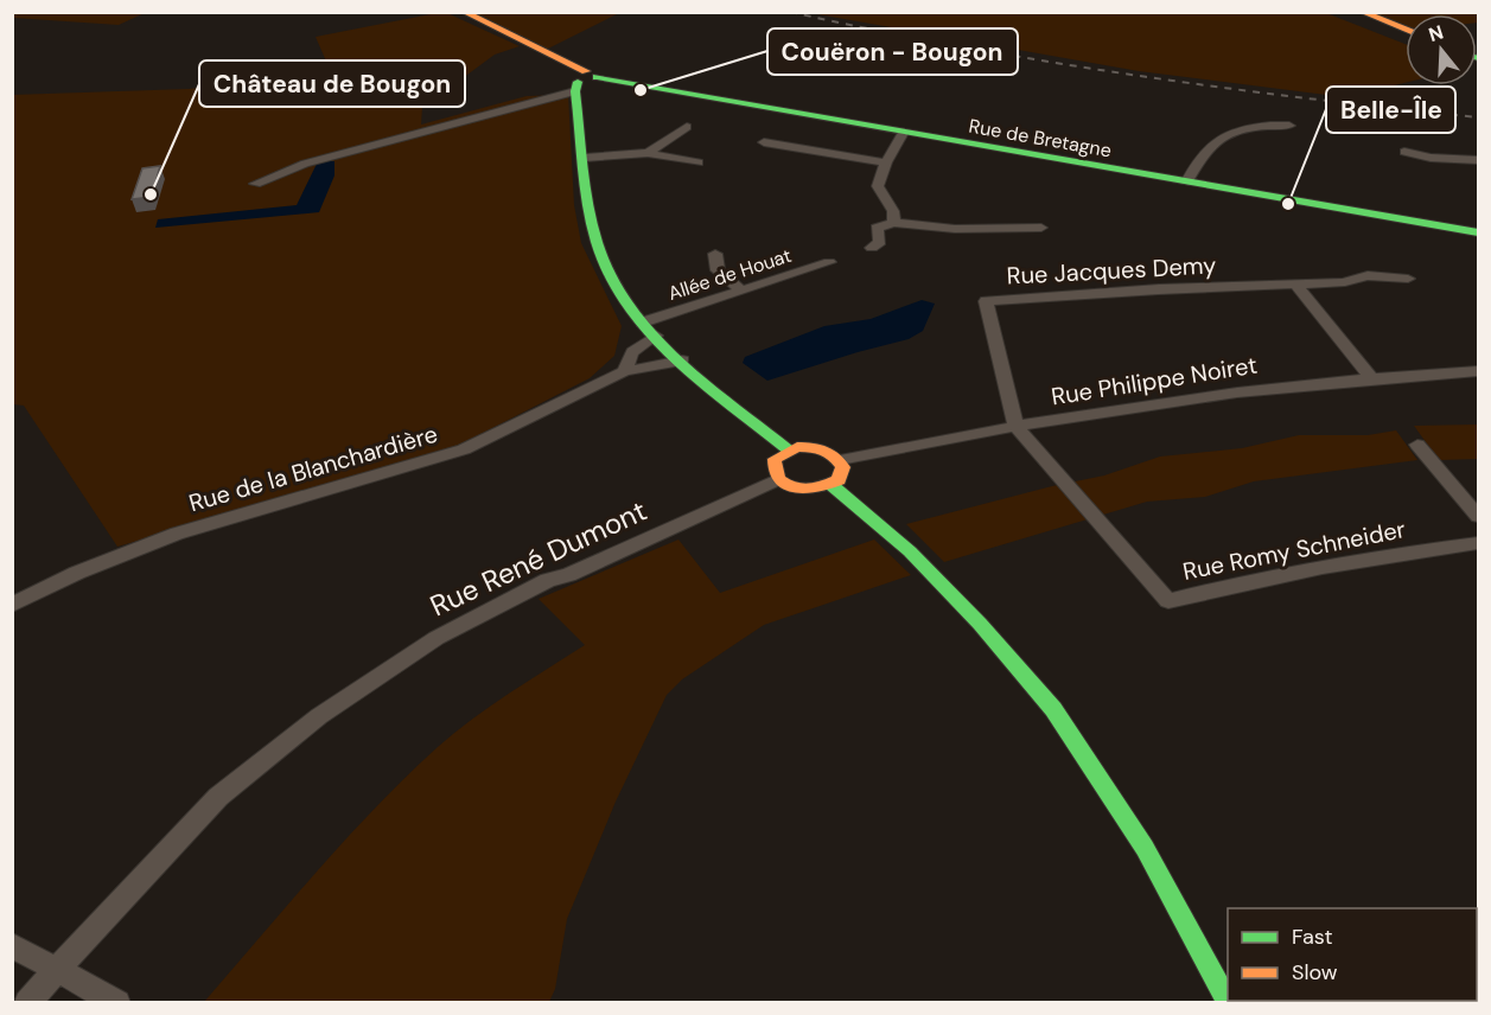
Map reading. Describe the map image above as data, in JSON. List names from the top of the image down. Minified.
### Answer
{"streets":{"main road":["Rue de Bretagne"],"street":["Rue Jacques Demy","Allée de Houat","Rue Philippe Noiret","Rue de la Blanchardière","Rue Romy Schneider","Rue René Dumont"]},"crossings":[["Rue Jacques Demy","Rue Philippe Noiret"],["Rue Jacques Demy","Rue Romy Schneider"],["Rue Philippe Noiret","Rue René Dumont"]],"places":["Couëron - Bougon","Château de Bougon","Belle-Île"],"legend":["Fast","Slow"],"north":"top"}
